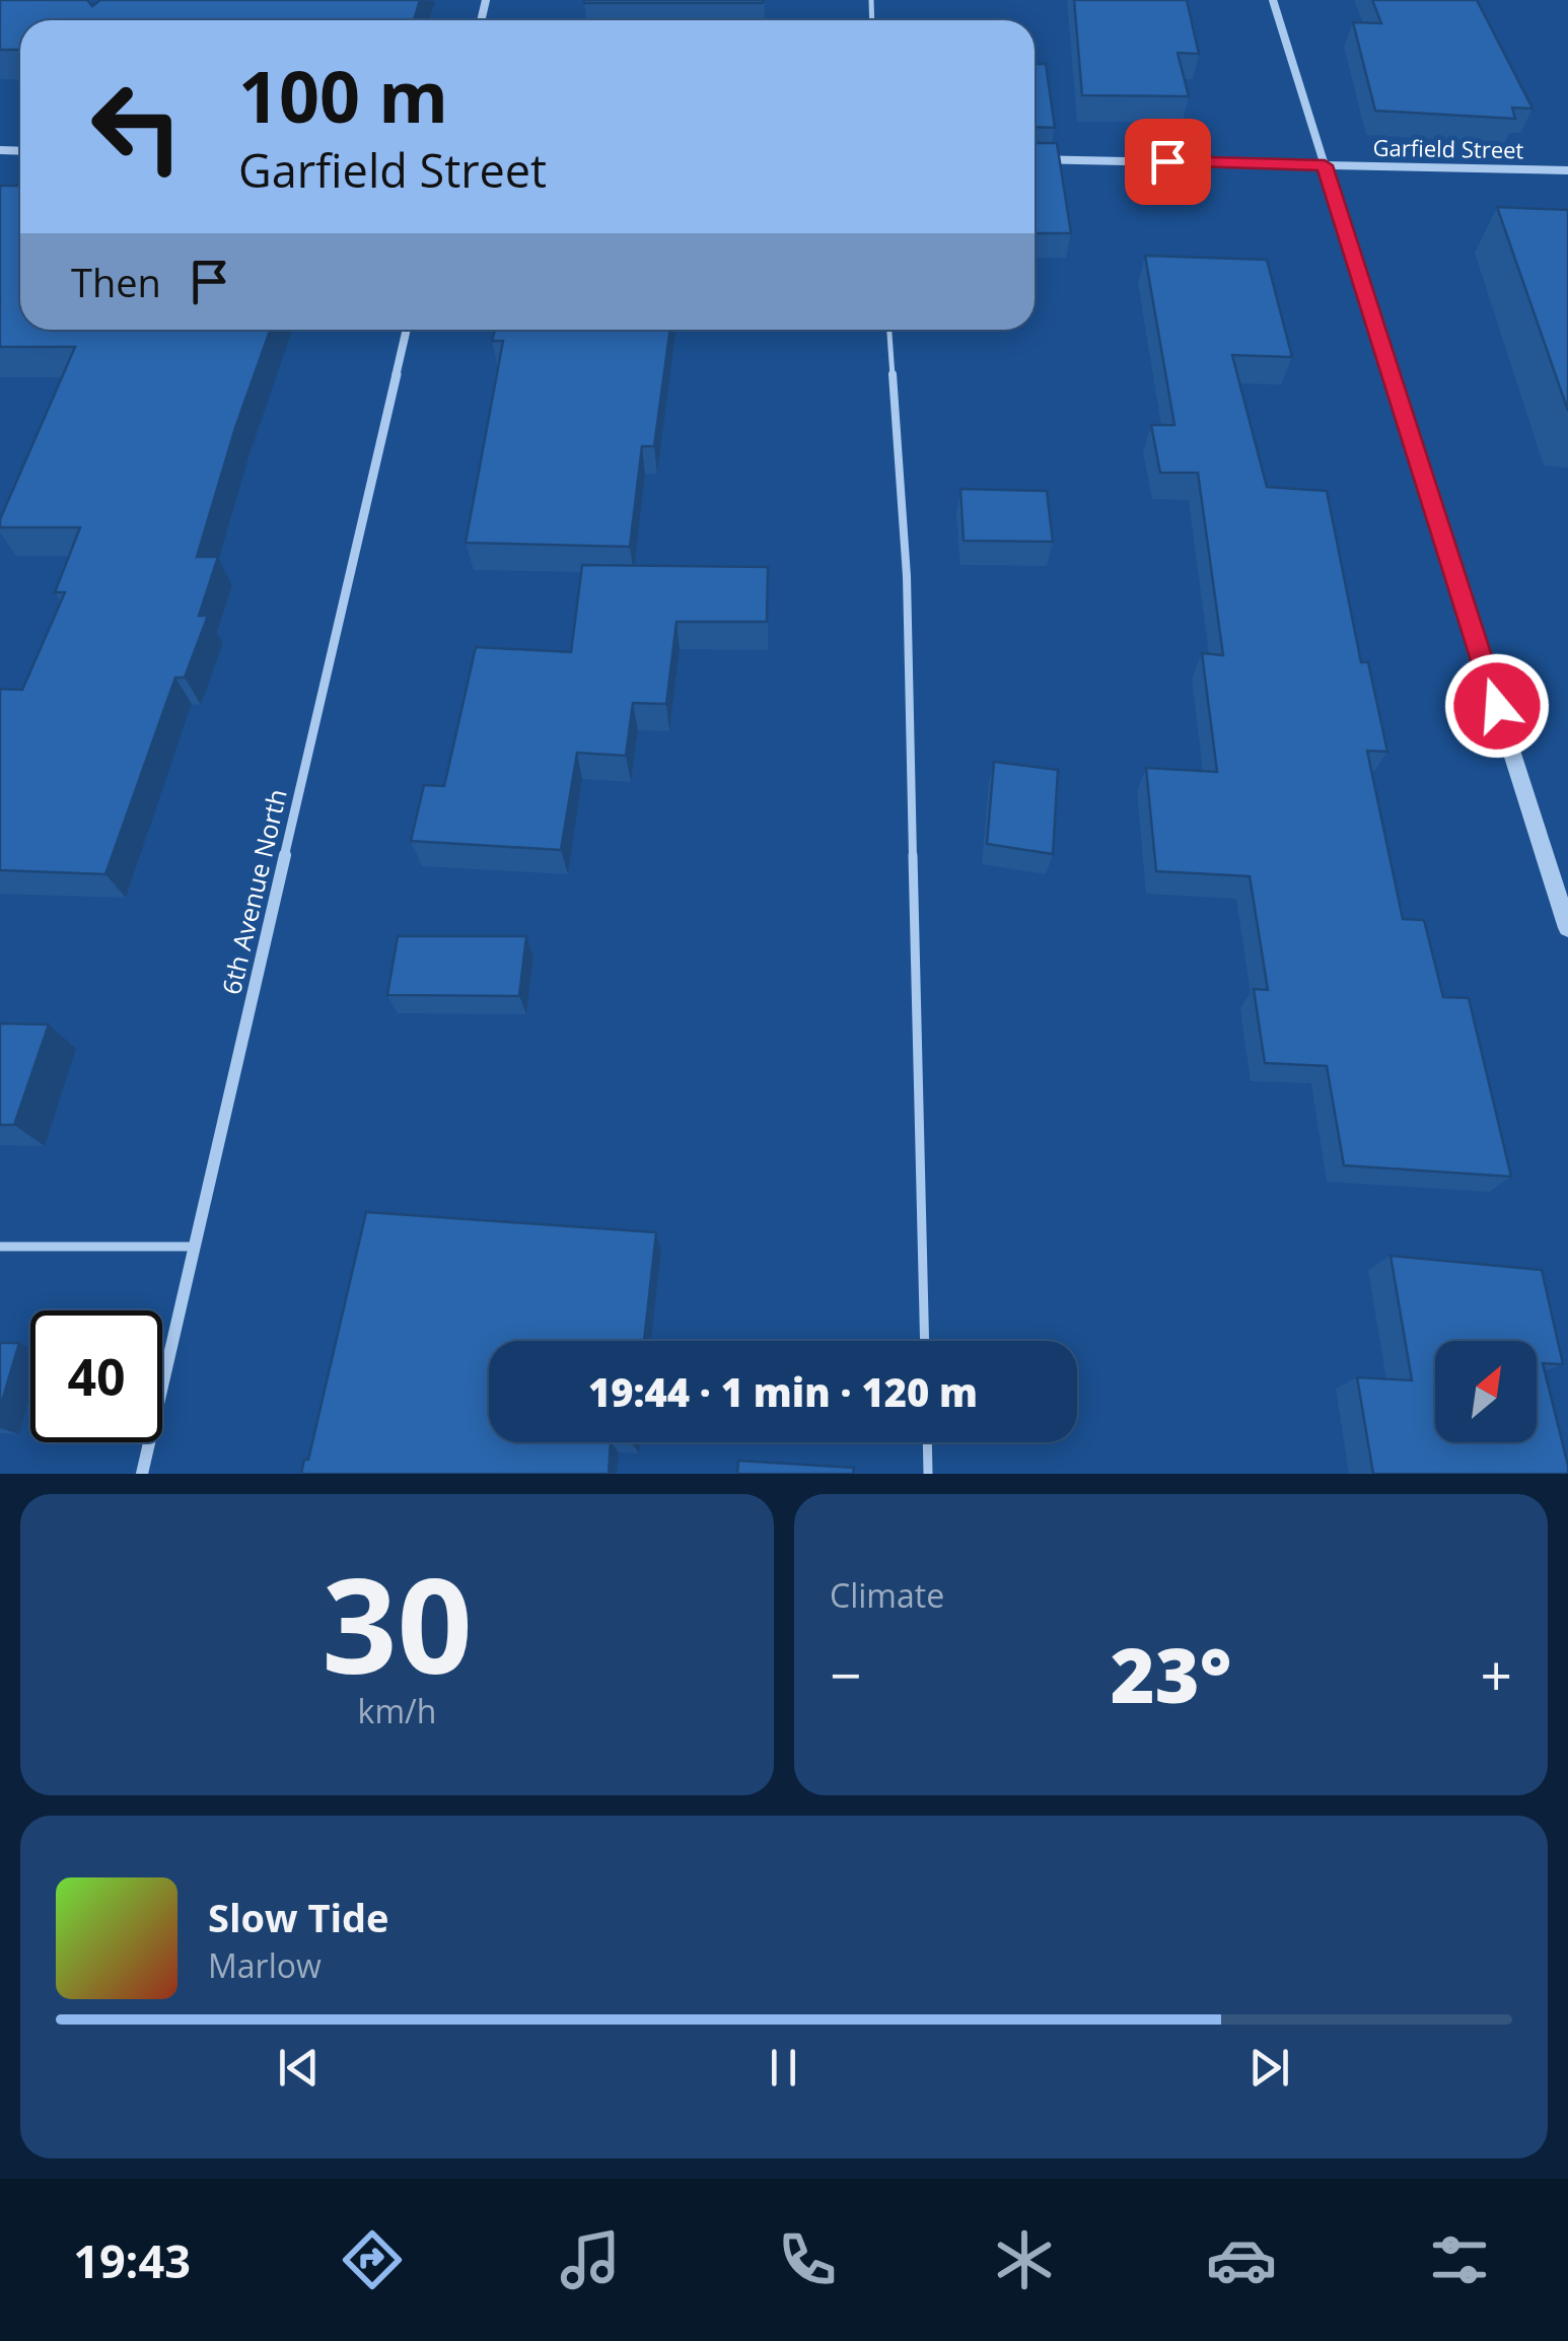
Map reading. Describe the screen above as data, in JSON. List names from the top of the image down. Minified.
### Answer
{"streets":{"street":["Garfield Street","6th Avenue North"]},"north":"top right","page":{"turn":["100 m","Garfield Street"],"then":"Then","limit":"40","trip":"19:44 · 1 min · 120 m","tile":[["30","km/h"],"Climate"],"heat":["−","23°","+"],"song":["Slow Tide","Marlow"],"tabs":"19:43"}}
